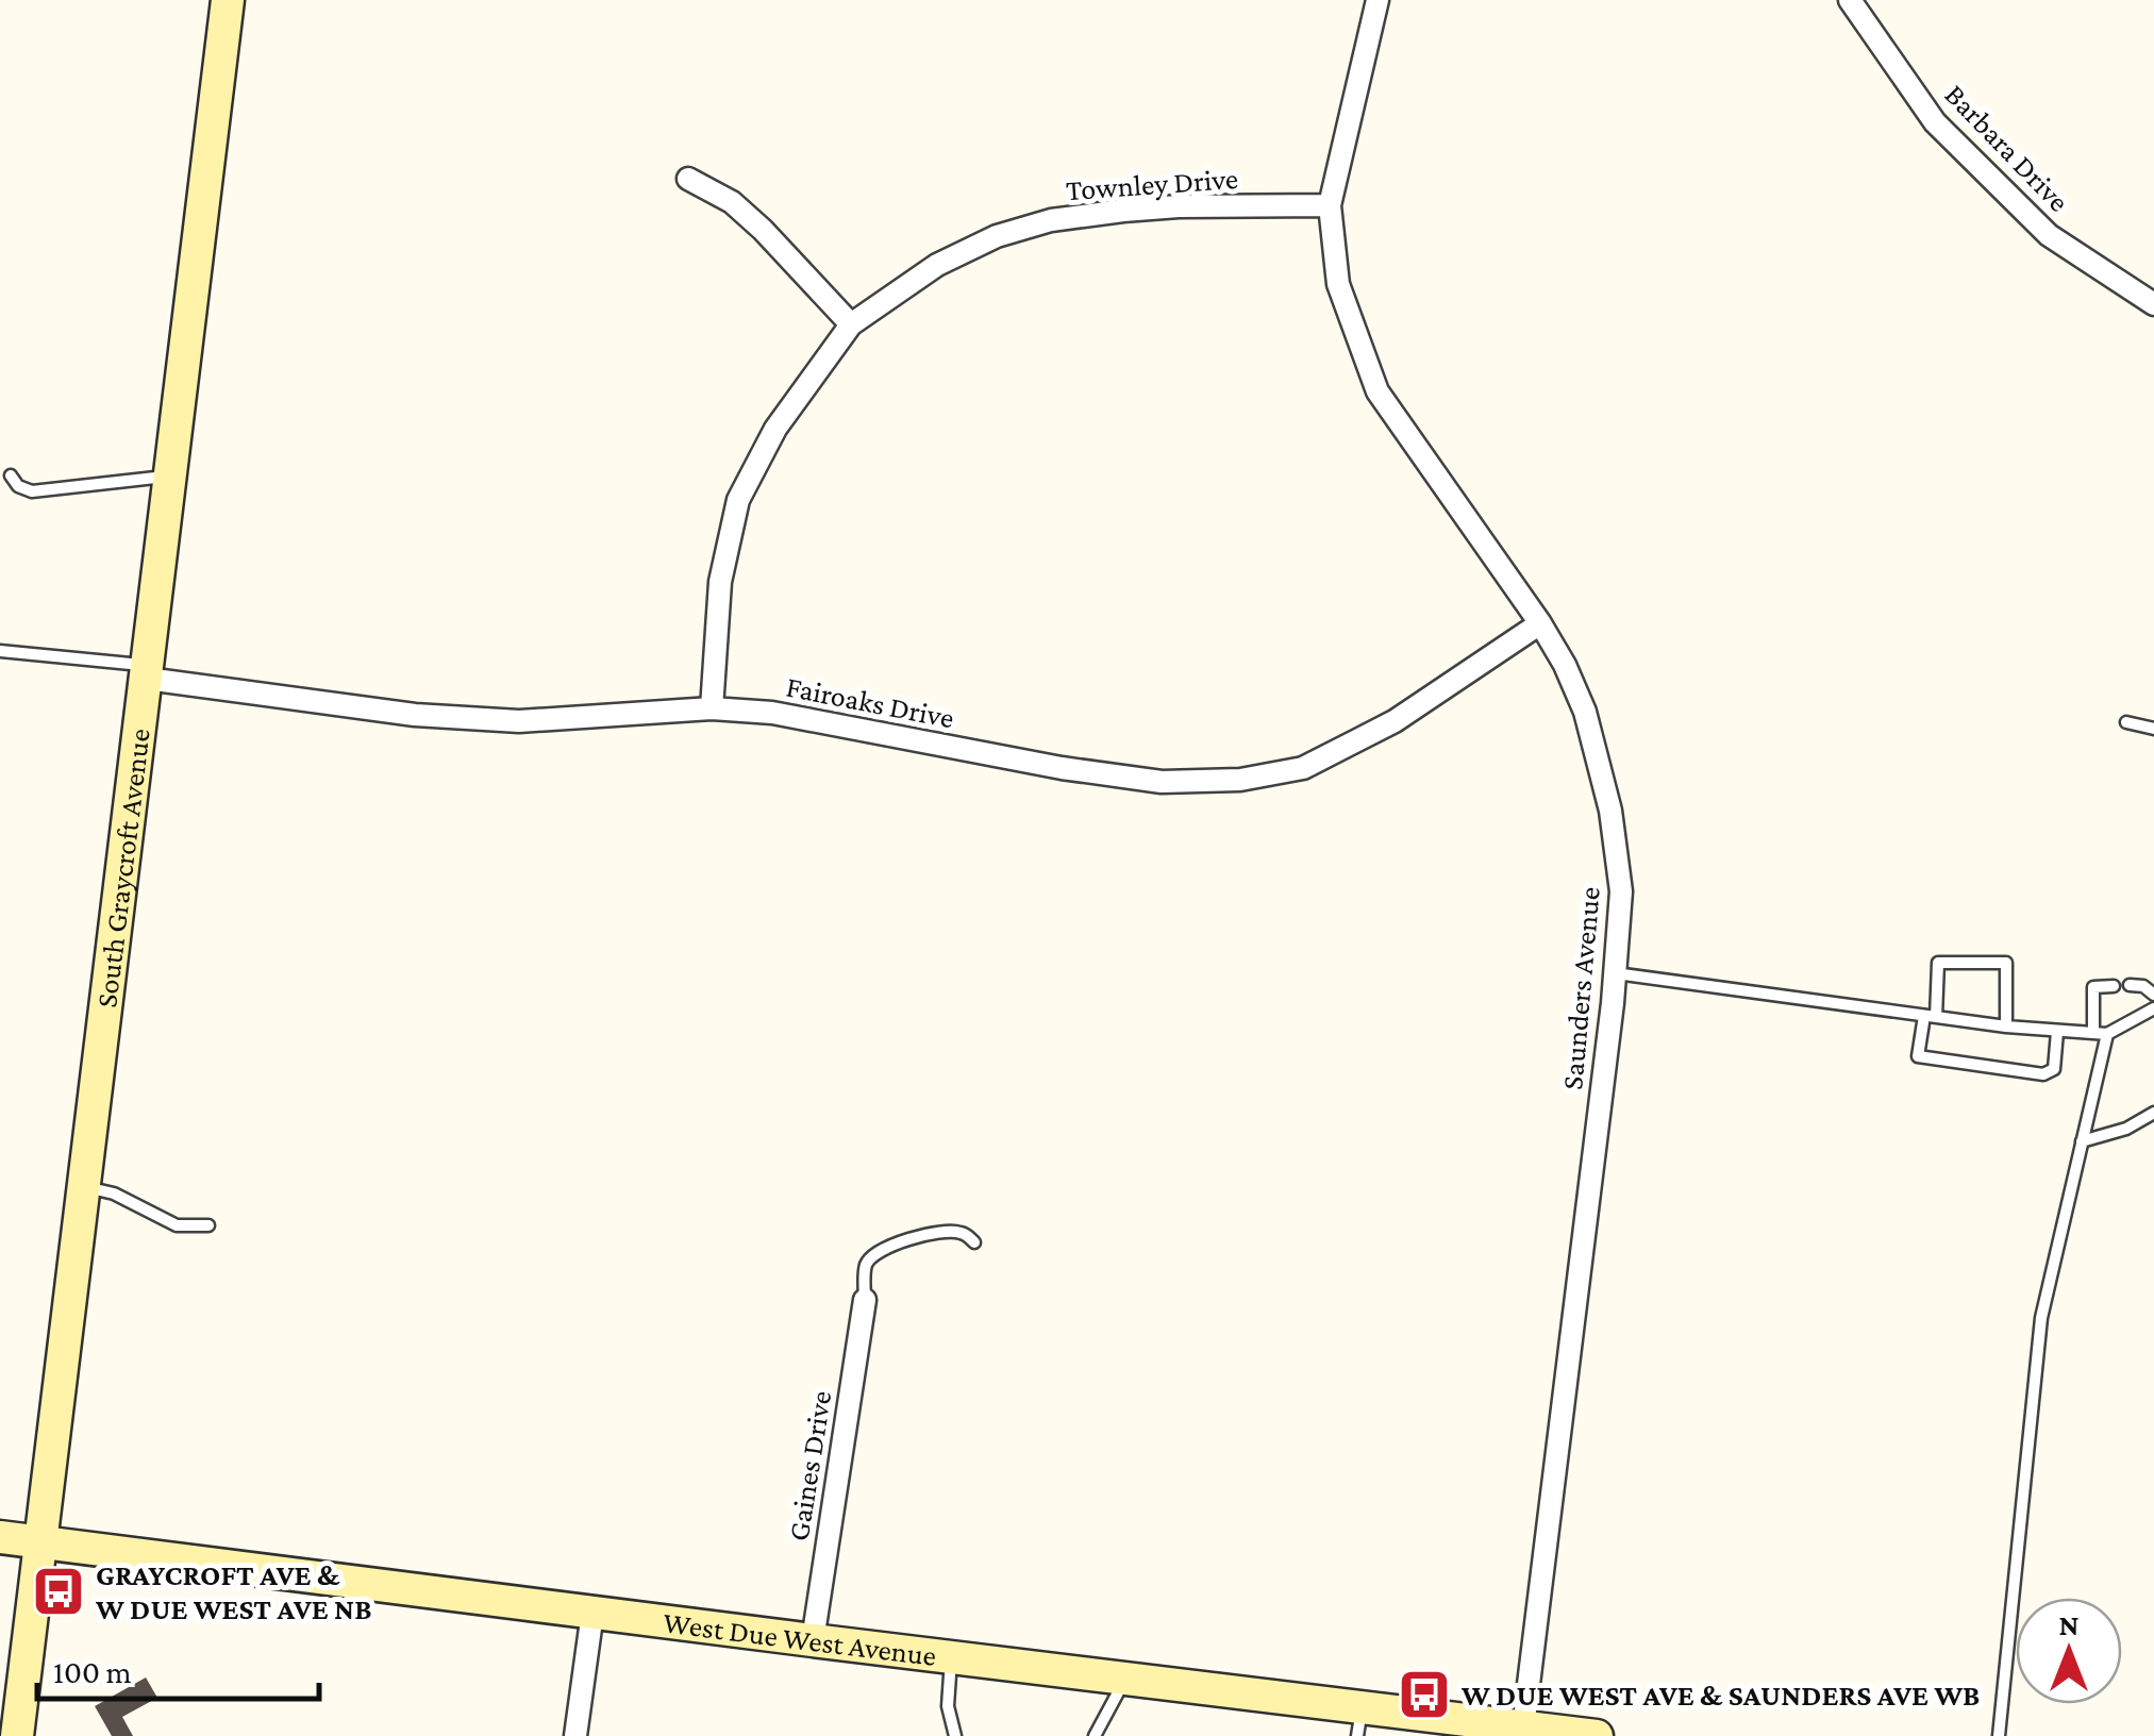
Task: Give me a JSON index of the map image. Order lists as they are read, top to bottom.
{
  "streets": {
    "main road": ["South Graycroft Avenue", "West Due West Avenue"],
    "street": [
      "Barbara Drive",
      "Townley Drive",
      "Fairoaks Drive",
      "Saunders Avenue",
      "Gaines Drive"
    ]
  },
  "crossings": [
    ["Townley Drive", "Fairoaks Drive"],
    ["Townley Drive", "Saunders Avenue"],
    ["Fairoaks Drive", "South Graycroft Avenue"],
    ["Fairoaks Drive", "Saunders Avenue"],
    ["South Graycroft Avenue", "West Due West Avenue"],
    ["Saunders Avenue", "West Due West Avenue"],
    ["Gaines Drive", "West Due West Avenue"]
  ],
  "places": {
    "bus stop": ["GRAYCROFT AVE & W DUE WEST AVE NB", "W DUE WEST AVE & SAUNDERS AVE WB"]
  },
  "scale_bar": "100 m",
  "north": "top"
}
